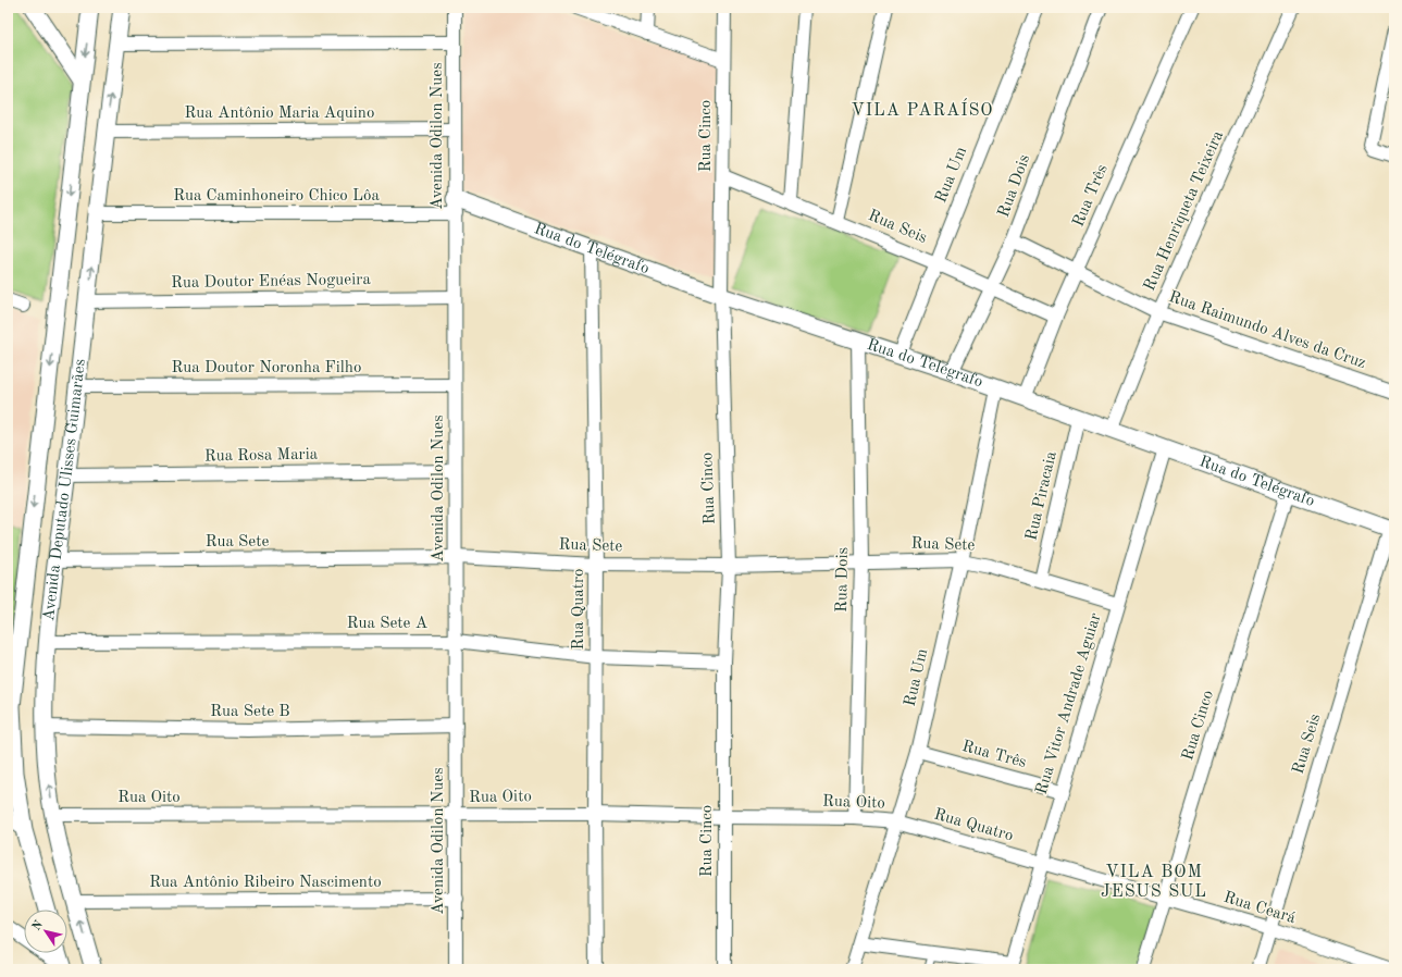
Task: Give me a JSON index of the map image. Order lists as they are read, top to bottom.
{
  "streets": {
    "street": [
      "Rua Antônio Maria Aquino",
      "Avenida Odilon Nues",
      "Rua Cinco",
      "Rua Um",
      "Rua Dois",
      "Rua Caminhoneiro Chico Lôa",
      "Rua Três",
      "Rua Henriqueta Teixeira",
      "Rua Seis",
      "Rua do Telégrafo",
      "Rua Doutor Enéas Nogueira",
      "Rua Raimundo Alves da Cruz",
      "Rua Doutor Noronha Filho",
      "Rua Rosa Maria",
      "Avenida Deputado Ulisses Guimarães",
      "Rua Piracaia",
      "Rua Sete",
      "Rua Quatro",
      "Rua Sete A",
      "Rua Vitor Andrade Aguiar",
      "Rua Sete B",
      "Rua Oito",
      "Rua Antônio Ribeiro Nascimento",
      "Rua Ceará"
    ]
  },
  "crossings": [
    ["Rua Antônio Maria Aquino", "Avenida Odilon Nues"],
    ["Rua Antônio Maria Aquino", "Avenida Deputado Ulisses Guimarães"],
    ["Avenida Odilon Nues", "Rua Caminhoneiro Chico Lôa"],
    ["Avenida Odilon Nues", "Rua do Telégrafo"],
    ["Avenida Odilon Nues", "Rua Doutor Enéas Nogueira"],
    ["Avenida Odilon Nues", "Rua Doutor Noronha Filho"],
    ["Avenida Odilon Nues", "Rua Rosa Maria"],
    ["Avenida Odilon Nues", "Rua Sete"],
    ["Avenida Odilon Nues", "Rua Sete A"],
    ["Avenida Odilon Nues", "Rua Sete B"],
    ["Avenida Odilon Nues", "Rua Oito"],
    ["Avenida Odilon Nues", "Rua Antônio Ribeiro Nascimento"],
    ["Rua Cinco", "Rua Seis"],
    ["Rua Cinco", "Rua do Telégrafo"],
    ["Rua Cinco", "Rua Sete"],
    ["Rua Cinco", "Rua Sete A"],
    ["Rua Cinco", "Rua Oito"],
    ["Rua Cinco", "Rua Ceará"],
    ["Rua Um", "Rua Três"],
    ["Rua Um", "Rua Seis"],
    ["Rua Um", "Rua do Telégrafo"],
    ["Rua Um", "Rua Sete"],
    ["Rua Um", "Rua Quatro"],
    ["Rua Um", "Rua Oito"],
    ["Rua Dois", "Rua Seis"],
    ["Rua Dois", "Rua do Telégrafo"],
    ["Rua Dois", "Rua Raimundo Alves da Cruz"],
    ["Rua Dois", "Rua Sete"],
    ["Rua Dois", "Rua Oito"],
    ["Rua Caminhoneiro Chico Lôa", "Rua do Telégrafo"],
    ["Rua Caminhoneiro Chico Lôa", "Avenida Deputado Ulisses Guimarães"],
    ["Rua Três", "Rua Seis"],
    ["Rua Três", "Rua do Telégrafo"],
    ["Rua Três", "Rua Raimundo Alves da Cruz"],
    ["Rua Três", "Rua Vitor Andrade Aguiar"],
    ["Rua Henriqueta Teixeira", "Rua do Telégrafo"],
    ["Rua Henriqueta Teixeira", "Rua Raimundo Alves da Cruz"],
    ["Rua Seis", "Rua do Telégrafo"],
    ["Rua Seis", "Rua Ceará"],
    ["Rua do Telégrafo", "Rua Piracaia"],
    ["Rua do Telégrafo", "Rua Quatro"],
    ["Rua do Telégrafo", "Rua Vitor Andrade Aguiar"],
    ["Rua Doutor Enéas Nogueira", "Avenida Deputado Ulisses Guimarães"],
    ["Rua Doutor Noronha Filho", "Avenida Deputado Ulisses Guimarães"],
    ["Rua Rosa Maria", "Avenida Deputado Ulisses Guimarães"],
    ["Avenida Deputado Ulisses Guimarães", "Rua Sete"],
    ["Avenida Deputado Ulisses Guimarães", "Rua Sete A"],
    ["Avenida Deputado Ulisses Guimarães", "Rua Sete B"],
    ["Avenida Deputado Ulisses Guimarães", "Rua Oito"],
    ["Avenida Deputado Ulisses Guimarães", "Rua Antônio Ribeiro Nascimento"],
    ["Rua Piracaia", "Rua Sete"],
    ["Rua Sete", "Rua Quatro"],
    ["Rua Sete", "Rua Vitor Andrade Aguiar"],
    ["Rua Quatro", "Rua Sete A"],
    ["Rua Quatro", "Rua Vitor Andrade Aguiar"],
    ["Rua Quatro", "Rua Oito"],
    ["Rua Quatro", "Rua Ceará"],
    ["Rua Vitor Andrade Aguiar", "Rua Ceará"]
  ],
  "districts": ["VILA PARAÍSO", "VILA BOM JESUS SUL"],
  "north": "top left"
}
